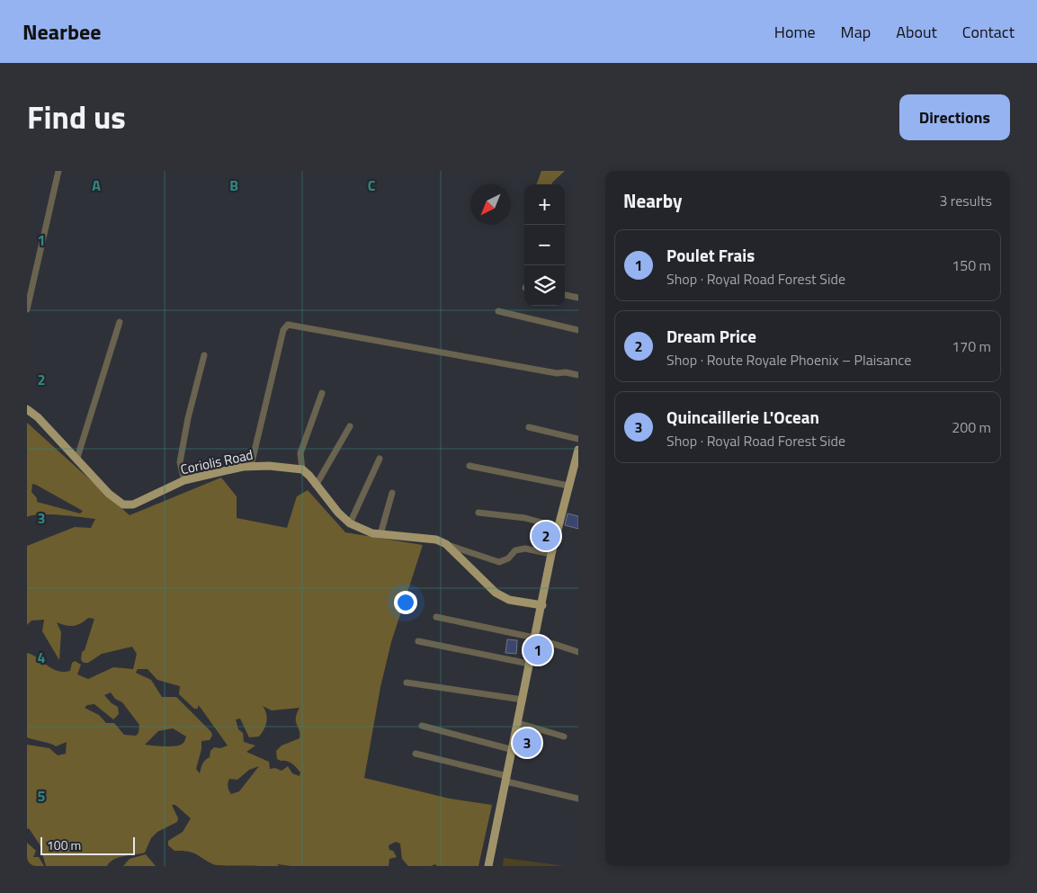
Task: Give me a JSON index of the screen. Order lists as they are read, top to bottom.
{
  "streets": {
    "main road": ["Coriolis Road"]
  },
  "scale_bar": "100 m",
  "north": "bottom left",
  "page": {
    "header": "Nearbee",
    "nav": [
      "Home",
      "Map",
      "About",
      "Contact"
    ],
    "title": "Find us",
    "buttons": "Directions",
    "heading": ["Nearby", "3 results"],
    "map_buttons": ["+", "−"],
    "list": [
      {
        "mark": "1",
        "name": "Poulet Frais",
        "note": "Shop · Royal Road Forest Side",
        "value": "150 m"
      },
      {
        "mark": "2",
        "name": "Dream Price",
        "note": "Shop · Route Royale Phoenix – Plaisance",
        "value": "170 m"
      },
      {
        "mark": "3",
        "name": "Quincaillerie L'Ocean",
        "note": "Shop · Royal Road Forest Side",
        "value": "200 m"
      }
    ],
    "pins": ["2", "1", "3"],
    "scale": "100 m"
  },
  "grid": {
    "columns": ["A", "B", "C"],
    "rows": [
      "1",
      "2",
      "3",
      "4",
      "5"
    ]
  }
}
